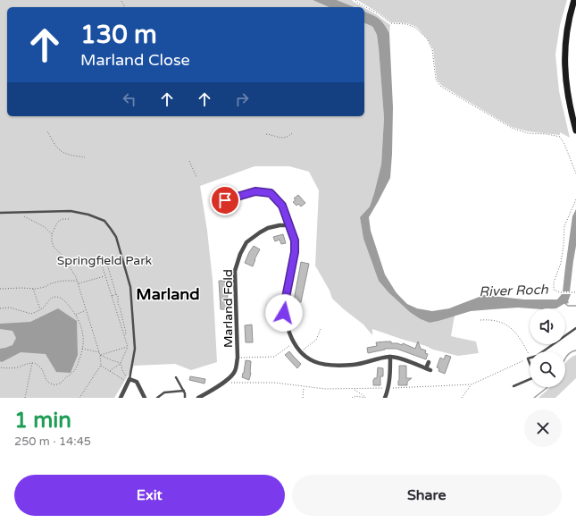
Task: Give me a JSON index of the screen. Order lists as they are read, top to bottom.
{
  "streets": {
    "street": ["Marland Fold"]
  },
  "districts": ["Marland"],
  "water": ["River Roch"],
  "parks": ["Springfield Park"],
  "page": {
    "turn": ["130 m", "Marland Close"],
    "heading": ["1 min", "250 m · 14:45"],
    "buttons": ["Exit", "Share"]
  }
}
